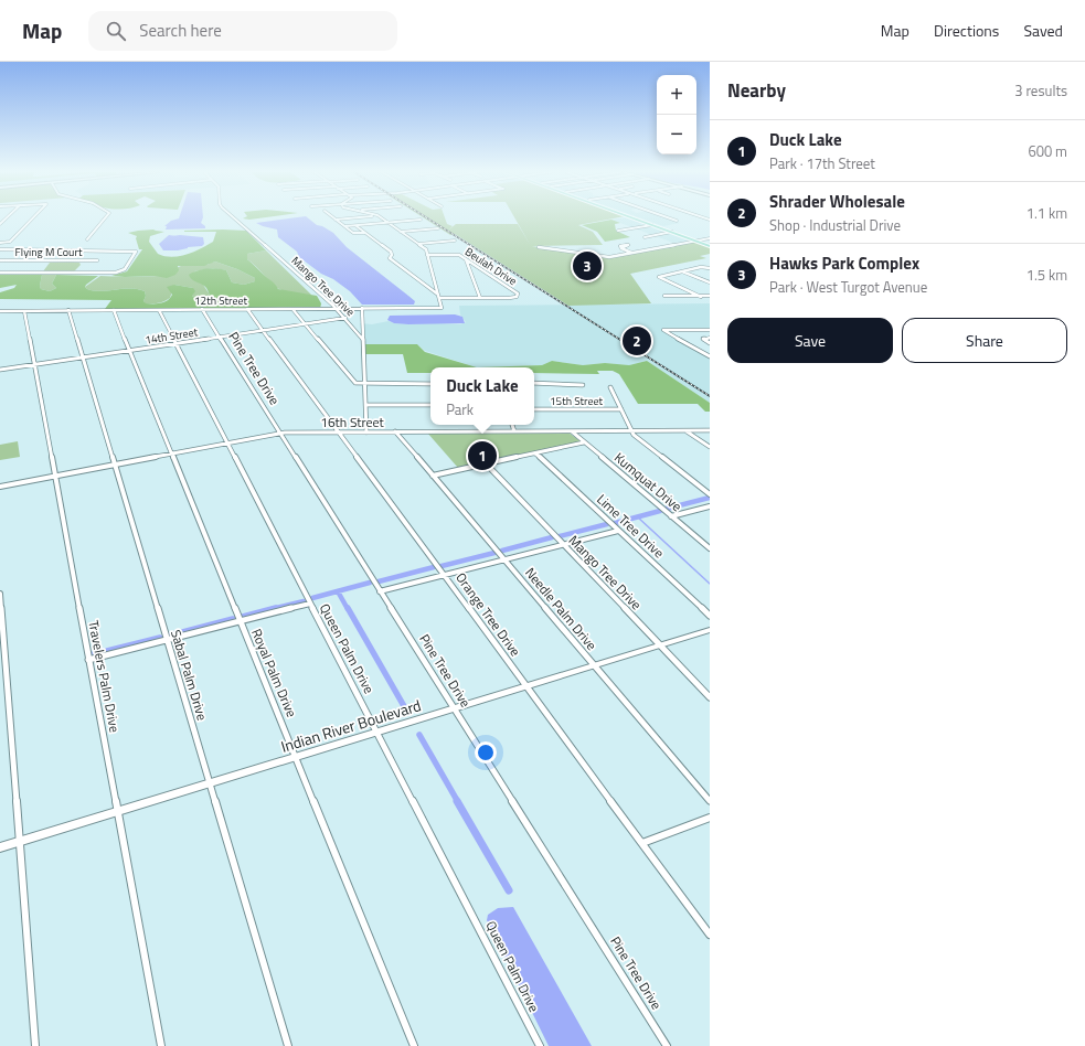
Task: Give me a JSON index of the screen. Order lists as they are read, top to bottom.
{
  "streets": {
    "street": [
      "Flying M Court",
      "Beulah Drive",
      "Mango Tree Drive",
      "12th Street",
      "14th Street",
      "Pine Tree Drive",
      "15th Street",
      "16th Street",
      "Kumquat Drive",
      "Lime Tree Drive",
      "Needle Palm Drive",
      "Orange Tree Drive",
      "Queen Palm Drive",
      "Royal Palm Drive",
      "Sabal Palm Drive",
      "Travelers Palm Drive",
      "Indian River Boulevard"
    ]
  },
  "crossings": [
    ["Beulah Drive", "12th Street"],
    ["Mango Tree Drive", "12th Street"],
    ["Mango Tree Drive", "14th Street"],
    ["Mango Tree Drive", "Indian River Boulevard"],
    ["12th Street", "Pine Tree Drive"],
    ["12th Street", "Orange Tree Drive"],
    ["12th Street", "Queen Palm Drive"],
    ["12th Street", "Royal Palm Drive"],
    ["12th Street", "Sabal Palm Drive"],
    ["12th Street", "Travelers Palm Drive"],
    ["14th Street", "Pine Tree Drive"],
    ["14th Street", "Orange Tree Drive"],
    ["14th Street", "Queen Palm Drive"],
    ["14th Street", "Royal Palm Drive"],
    ["14th Street", "Sabal Palm Drive"],
    ["14th Street", "Travelers Palm Drive"],
    ["Pine Tree Drive", "16th Street"],
    ["Pine Tree Drive", "Indian River Boulevard"],
    ["16th Street", "Kumquat Drive"],
    ["16th Street", "Needle Palm Drive"],
    ["16th Street", "Orange Tree Drive"],
    ["16th Street", "Queen Palm Drive"],
    ["16th Street", "Royal Palm Drive"],
    ["16th Street", "Sabal Palm Drive"],
    ["16th Street", "Travelers Palm Drive"],
    ["Needle Palm Drive", "Indian River Boulevard"],
    ["Orange Tree Drive", "Indian River Boulevard"],
    ["Queen Palm Drive", "Indian River Boulevard"],
    ["Royal Palm Drive", "Indian River Boulevard"],
    ["Sabal Palm Drive", "Indian River Boulevard"],
    ["Travelers Palm Drive", "Indian River Boulevard"]
  ],
  "page": {
    "header": "Map",
    "search": "Search here",
    "nav": ["Map", "Directions", "Saved"],
    "heading": ["Nearby", "3 results"],
    "map_buttons": ["+", "−"],
    "list": [
      {
        "mark": "1",
        "name": "Duck Lake",
        "note": "Park · 17th Street",
        "value": "600 m"
      },
      {
        "mark": "2",
        "name": "Shrader Wholesale",
        "note": "Shop · Industrial Drive",
        "value": "1.1 km"
      },
      {
        "mark": "3",
        "name": "Hawks Park Complex",
        "note": "Park · West Turgot Avenue",
        "value": "1.5 km"
      }
    ],
    "pins": ["3", "2", "1"],
    "buttons": ["Save", "Share"],
    "popup": ["Duck Lake", "Park"]
  }
}
